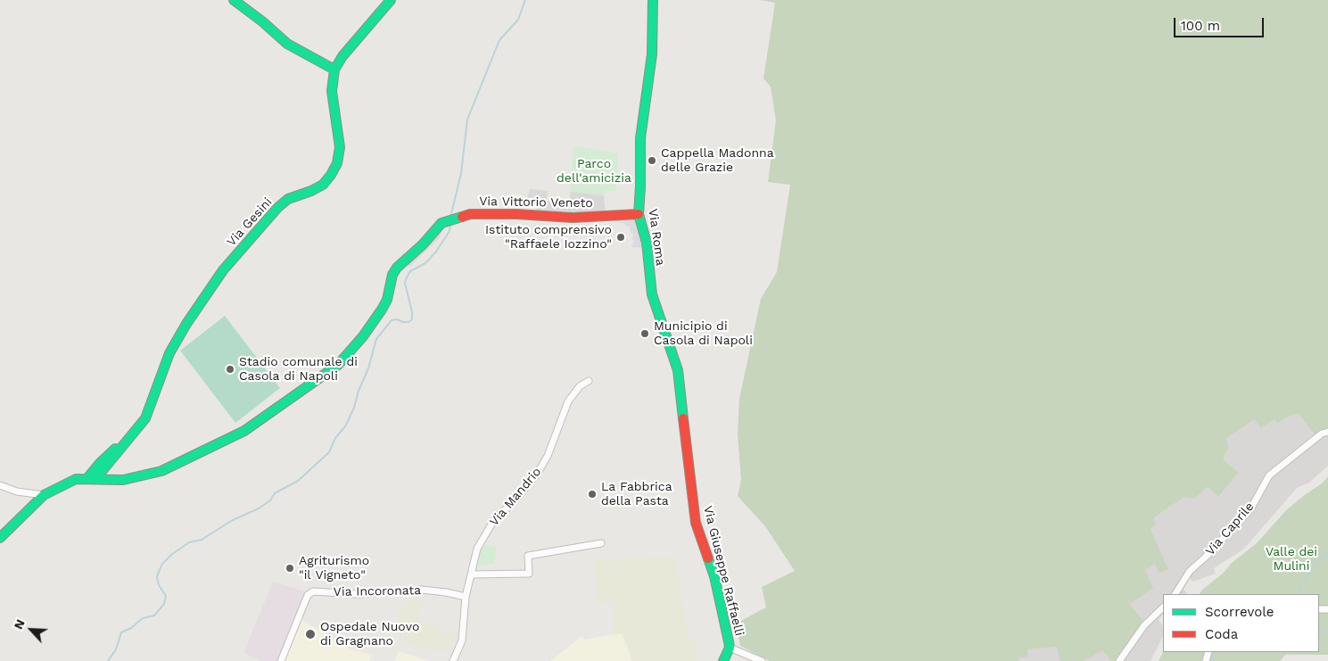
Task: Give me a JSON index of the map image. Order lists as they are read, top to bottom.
{
  "streets": {
    "street": [
      "Via Vittorio Veneto",
      "Via Gesini",
      "Via Roma",
      "Via Mandrio",
      "Via Caprile",
      "Via Giuseppe Raffaelli",
      "Via Incoronata"
    ]
  },
  "crossings": [
    ["Via Vittorio Veneto", "Via Roma"],
    ["Via Roma", "Via Giuseppe Raffaelli"],
    ["Via Mandrio", "Via Incoronata"]
  ],
  "parks": ["Parco dell'amicizia", "Valle dei Mulini"],
  "places": [
    "Cappella Madonna delle Grazie",
    "Istituto comprensivo \"Raffaele Iozzino\"",
    "Municipio di Casola di Napoli",
    "Stadio comunale di Casola di Napoli",
    "La Fabbrica della Pasta",
    "Agriturismo \"il Vigneto\"",
    "Ospedale Nuovo di Gragnano"
  ],
  "legend": ["Scorrevole", "Coda"],
  "scale_bar": "100 m",
  "north": "top left"
}
